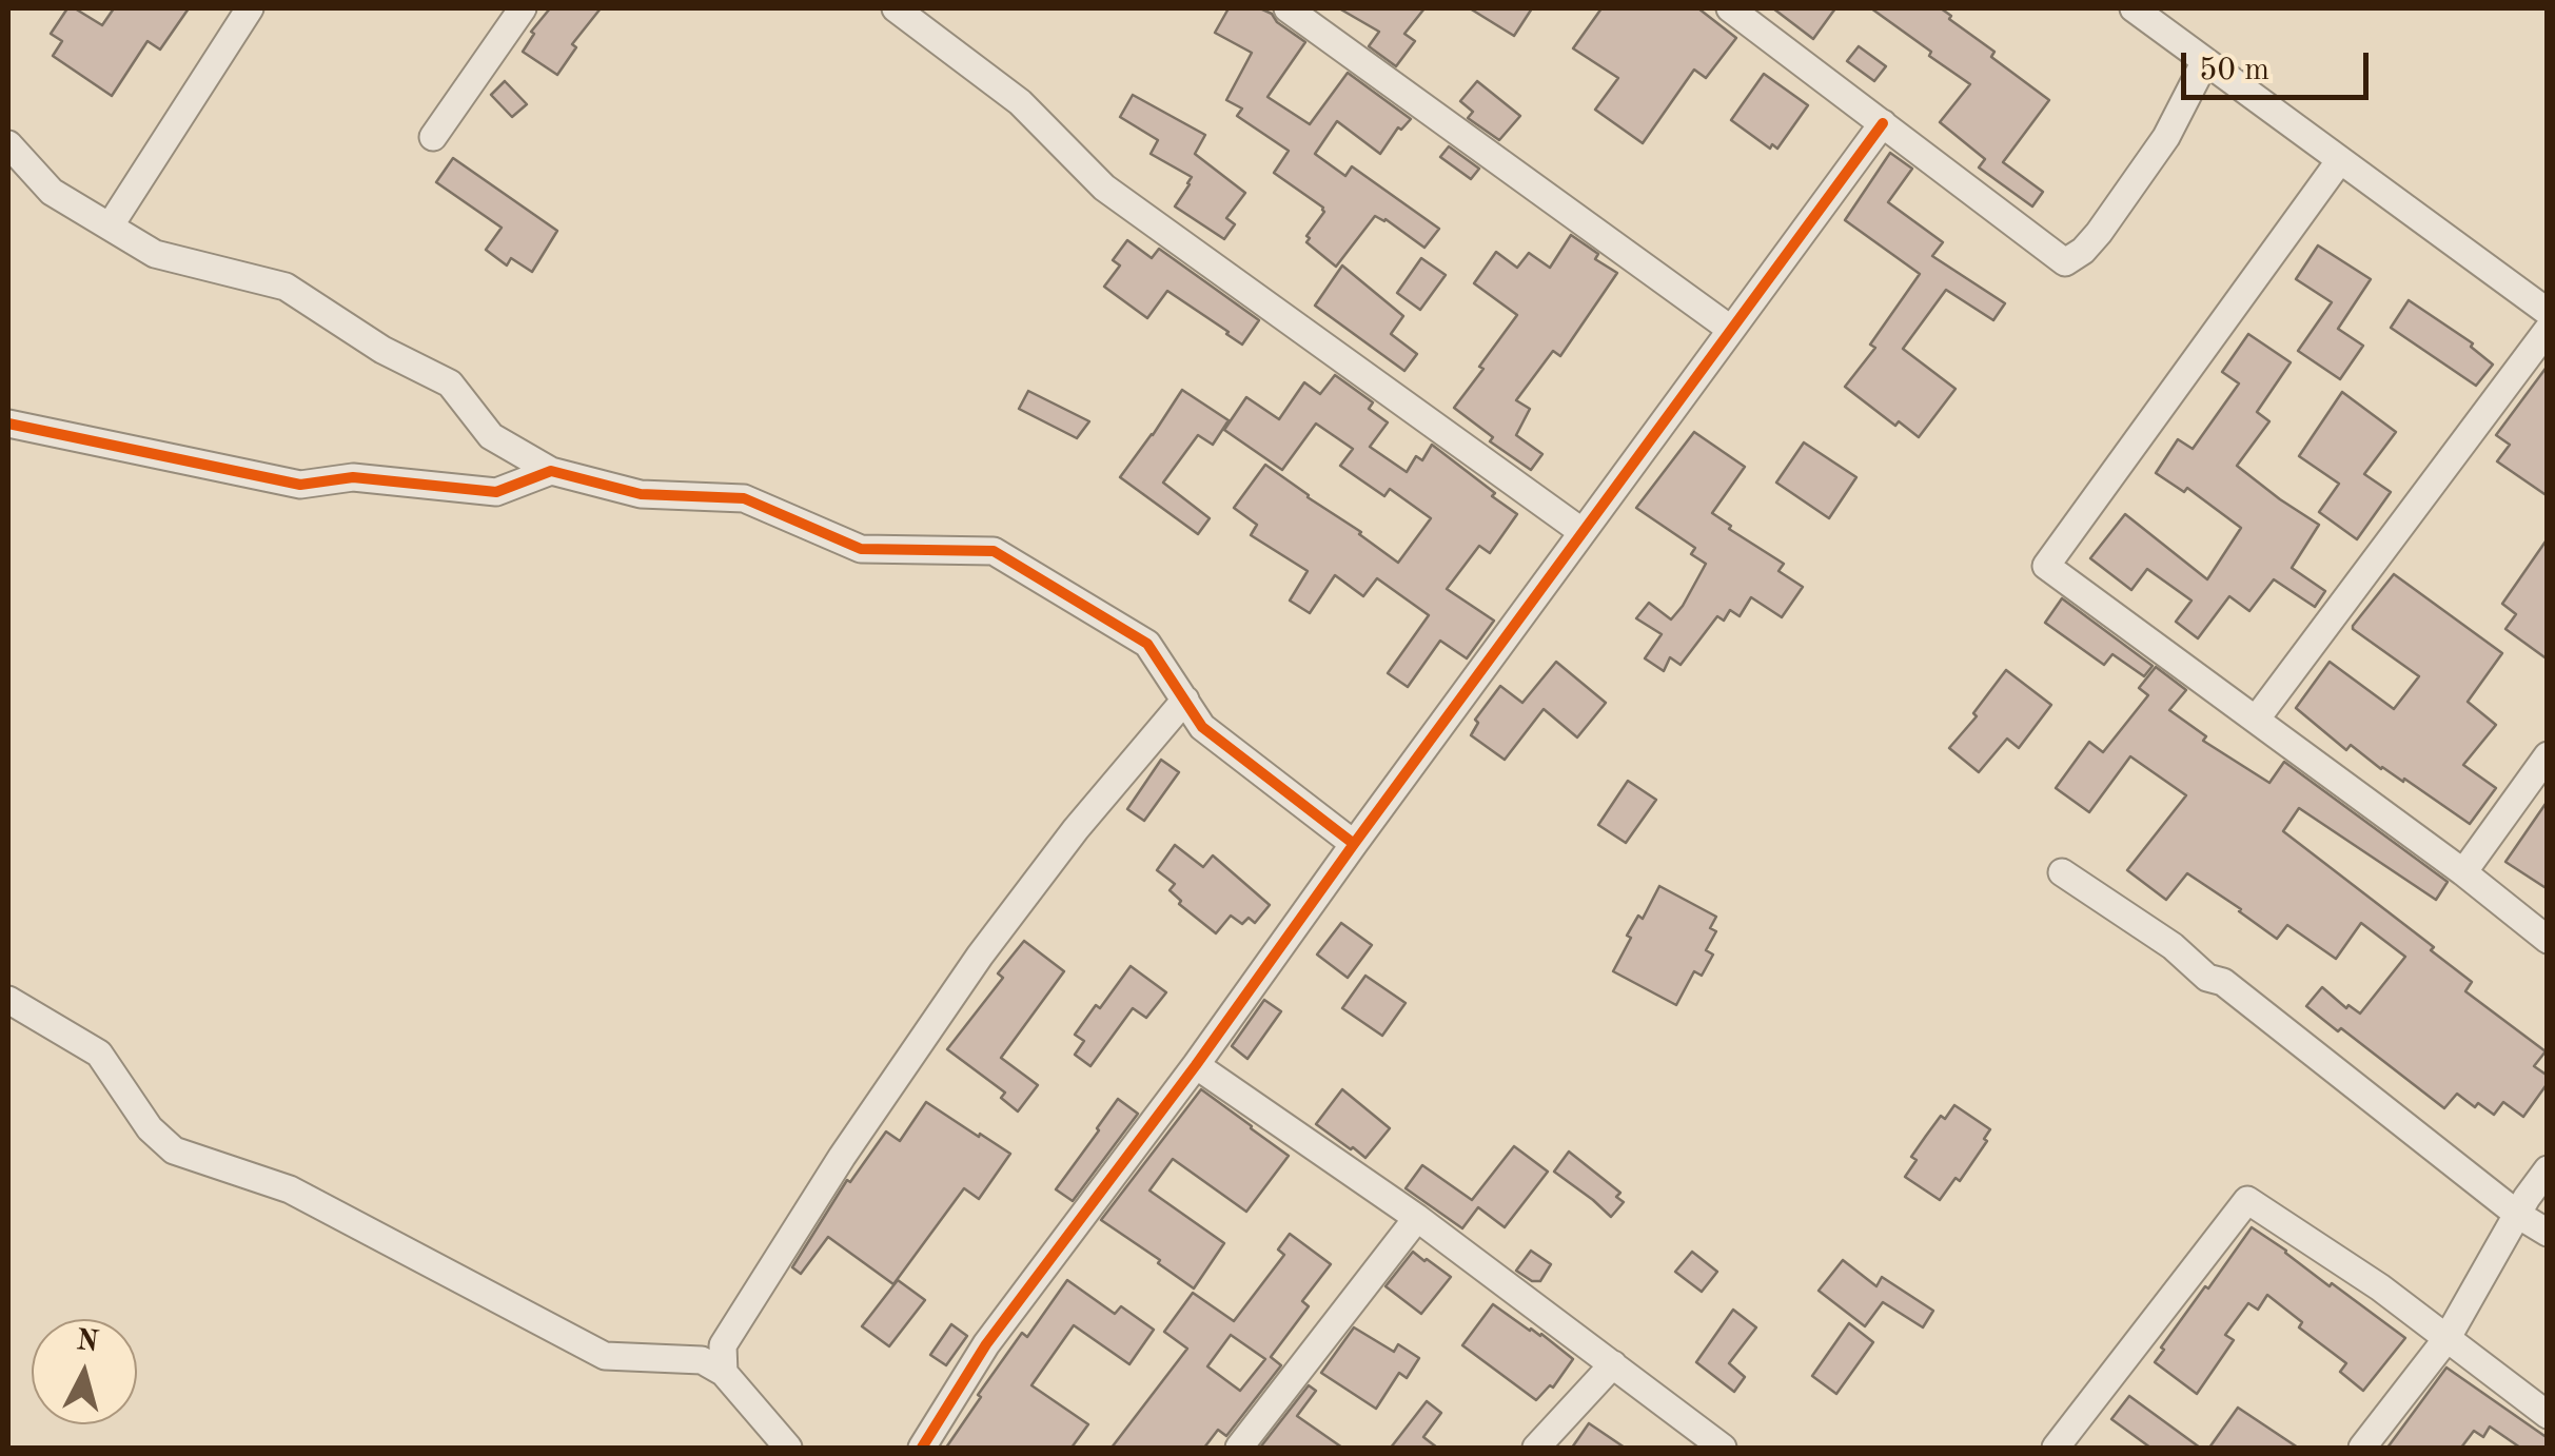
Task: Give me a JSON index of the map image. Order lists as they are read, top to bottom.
{
  "scale_bar": "50 m",
  "north": "top"
}
